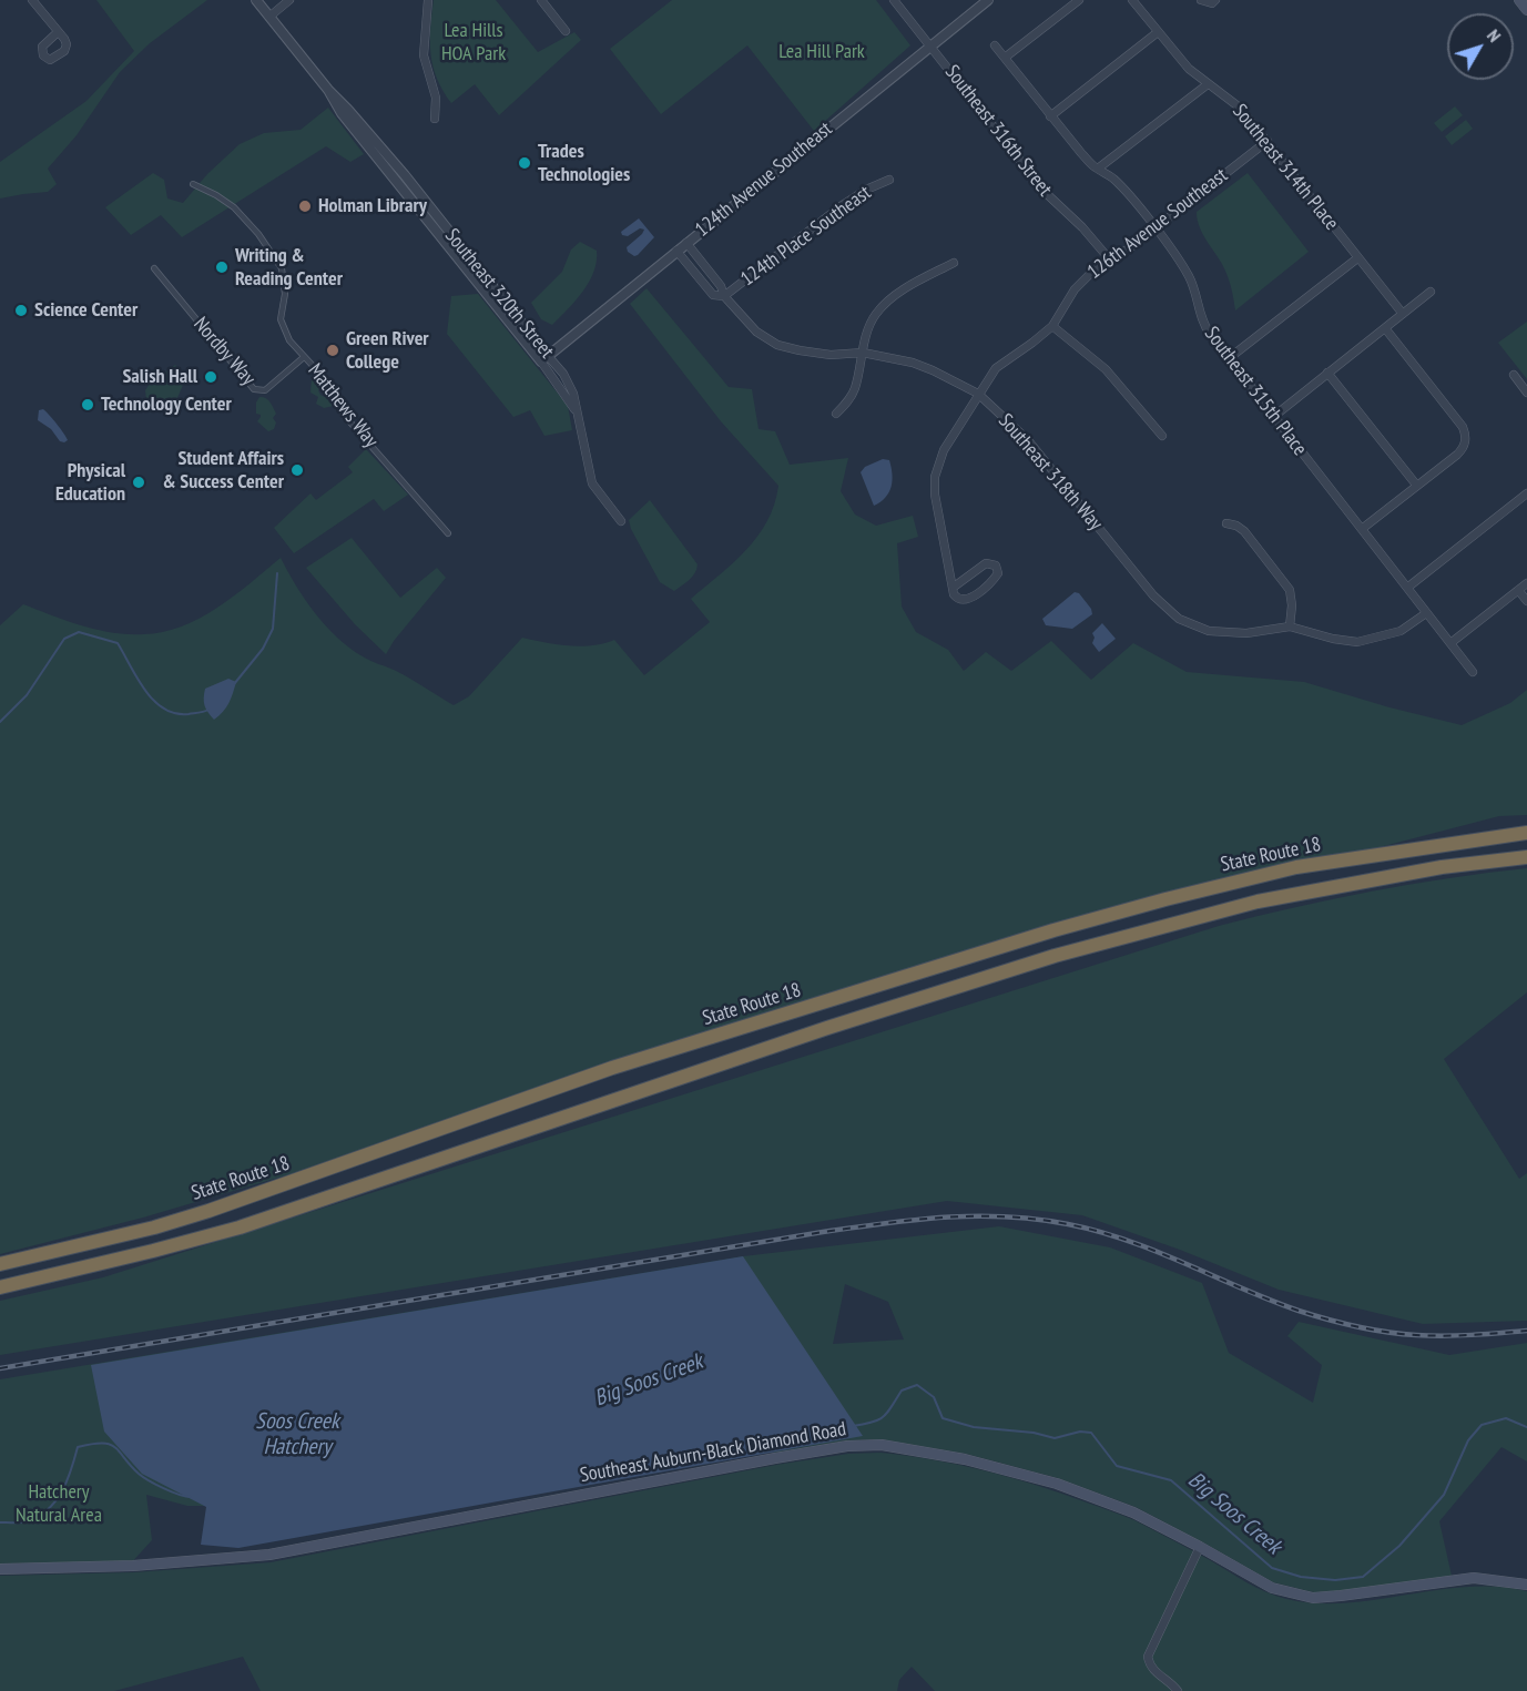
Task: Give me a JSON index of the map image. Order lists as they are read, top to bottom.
{
  "streets": {
    "highway": ["State Route 18"],
    "main road": ["Southeast Auburn-Black Diamond Road"],
    "street": [
      "Southeast 316th Street",
      "Southeast 314th Place",
      "124th Avenue Southeast",
      "126th Avenue Southeast",
      "124th Place Southeast",
      "Southeast 320th Street",
      "Nordby Way",
      "Southeast 315th Place",
      "Matthews Way",
      "Southeast 318th Way"
    ]
  },
  "crossings": [
    ["Southeast 316th Street", "124th Avenue Southeast"],
    ["Southeast 316th Street", "126th Avenue Southeast"],
    ["Southeast 314th Place", "126th Avenue Southeast"],
    ["124th Avenue Southeast", "Southeast 320th Street"],
    ["124th Avenue Southeast", "Southeast 318th Way"],
    ["126th Avenue Southeast", "Southeast 315th Place"],
    ["126th Avenue Southeast", "Southeast 318th Way"],
    ["124th Place Southeast", "Southeast 318th Way"],
    ["Nordby Way", "Matthews Way"]
  ],
  "water": ["Big Soos Creek", "Soos Creek Hatchery"],
  "parks": ["Lea Hills HOA Park", "Lea Hill Park", "Hatchery Natural Area"],
  "places": [
    "Trades Technologies",
    "Holman Library",
    "Writing & Reading Center",
    "Science Center",
    "Green River College",
    "Salish Hall",
    "Technology Center",
    "Student Affairs & Success Center",
    "Physical Education"
  ],
  "north": "top right"
}
